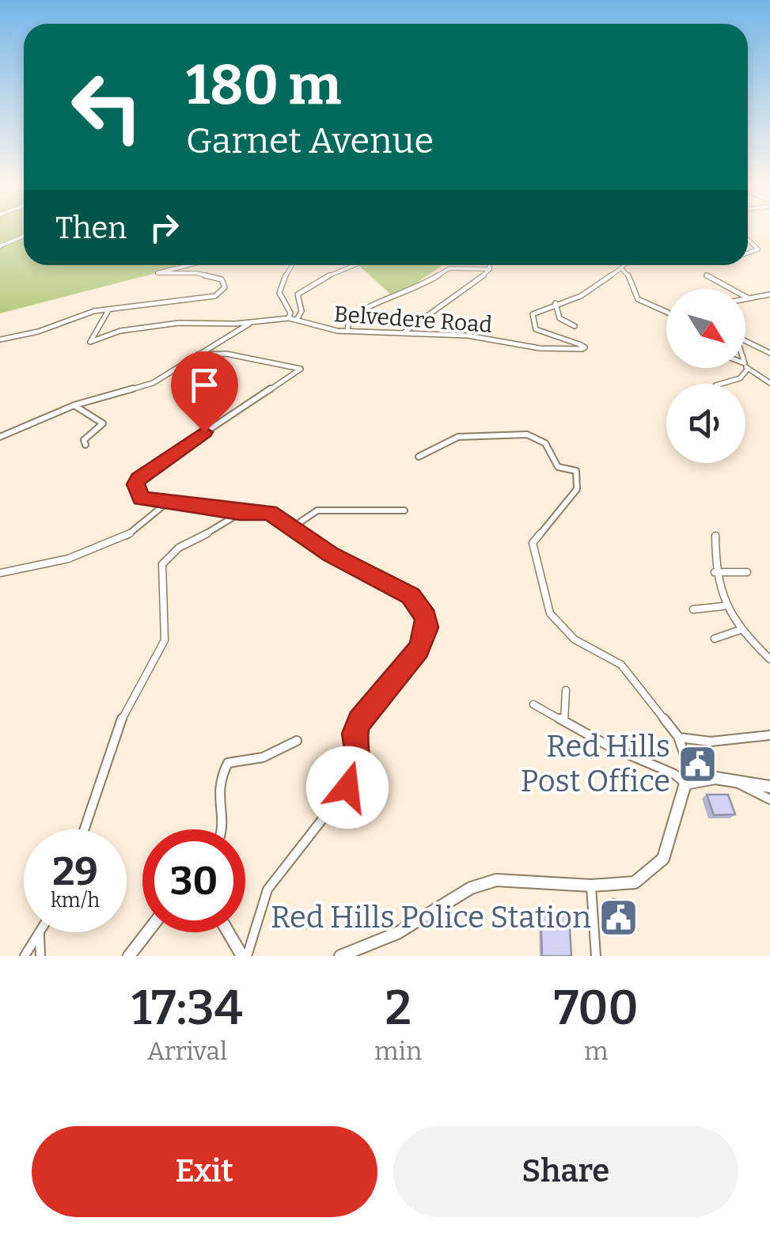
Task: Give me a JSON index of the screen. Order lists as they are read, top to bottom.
{
  "streets": {
    "street": ["Belvedere Road"]
  },
  "places": {
    "public building": ["Red Hills Post Office", "Red Hills Police Station"]
  },
  "north": "bottom right",
  "page": {
    "turn": ["180 m", "Garnet Avenue"],
    "then": "Then",
    "speed": "29 km/h",
    "limit": "30",
    "eta": [
      "17:34",
      "Arrival",
      "2",
      "min",
      "700",
      "m"
    ],
    "buttons": ["Exit", "Share"]
  }
}
